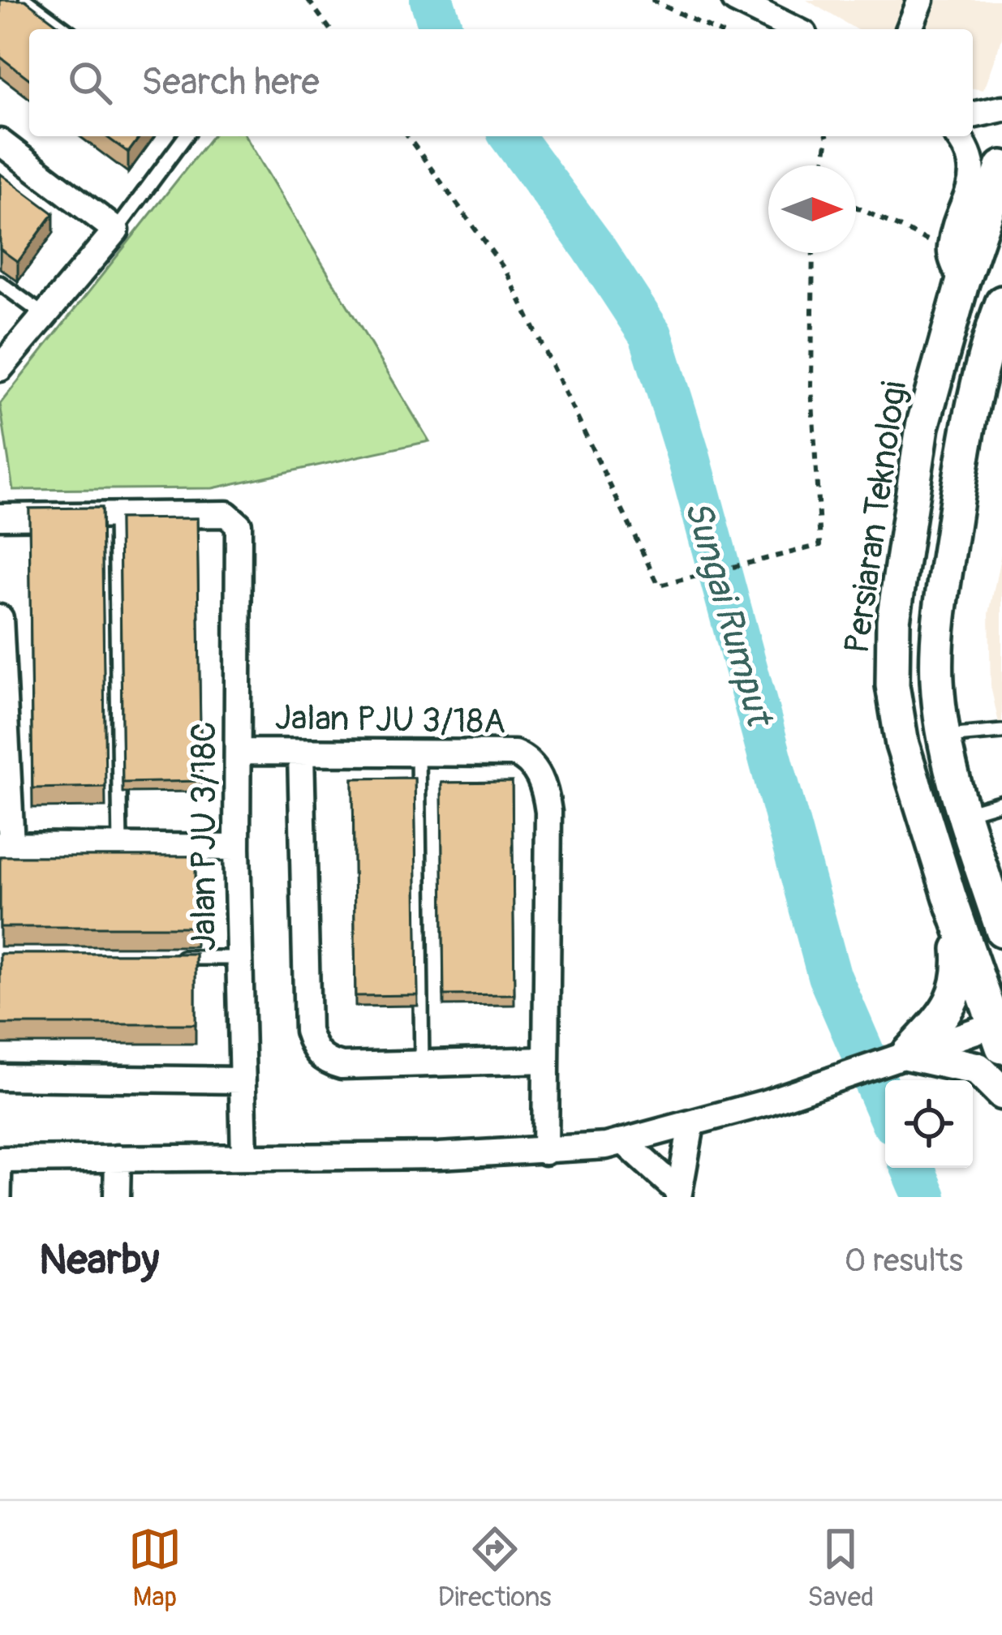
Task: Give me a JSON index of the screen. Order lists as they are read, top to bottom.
{
  "streets": {
    "street": ["Persiaran Teknologi", "Jalan PJU 3/18A", "Jalan PJU 3/18C"]
  },
  "crossings": [
    ["Jalan PJU 3/18A", "Jalan PJU 3/18C"]
  ],
  "water": ["Sungai Rumput"],
  "north": "right",
  "page": {
    "search": "Search here",
    "heading": ["Nearby", "0 results"],
    "nav": ["Map", "Directions", "Saved"]
  }
}
